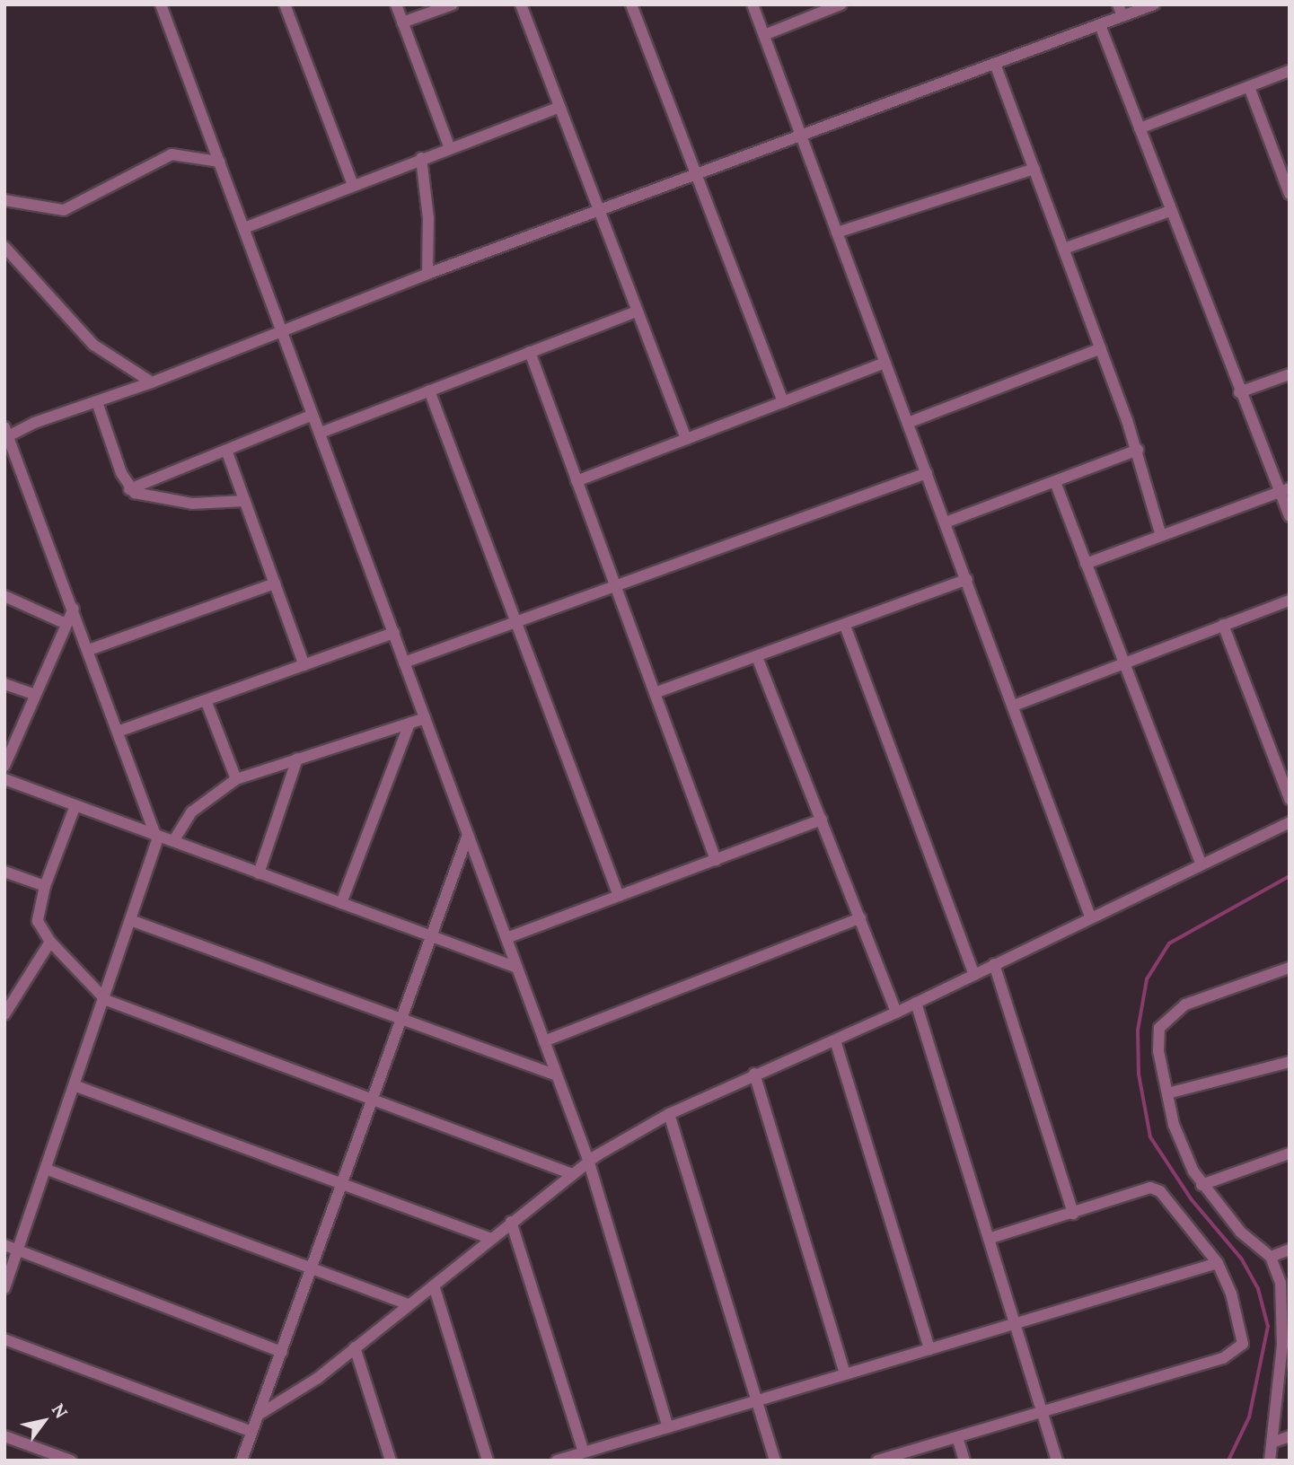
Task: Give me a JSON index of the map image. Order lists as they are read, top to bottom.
{
  "north": "top right"
}
